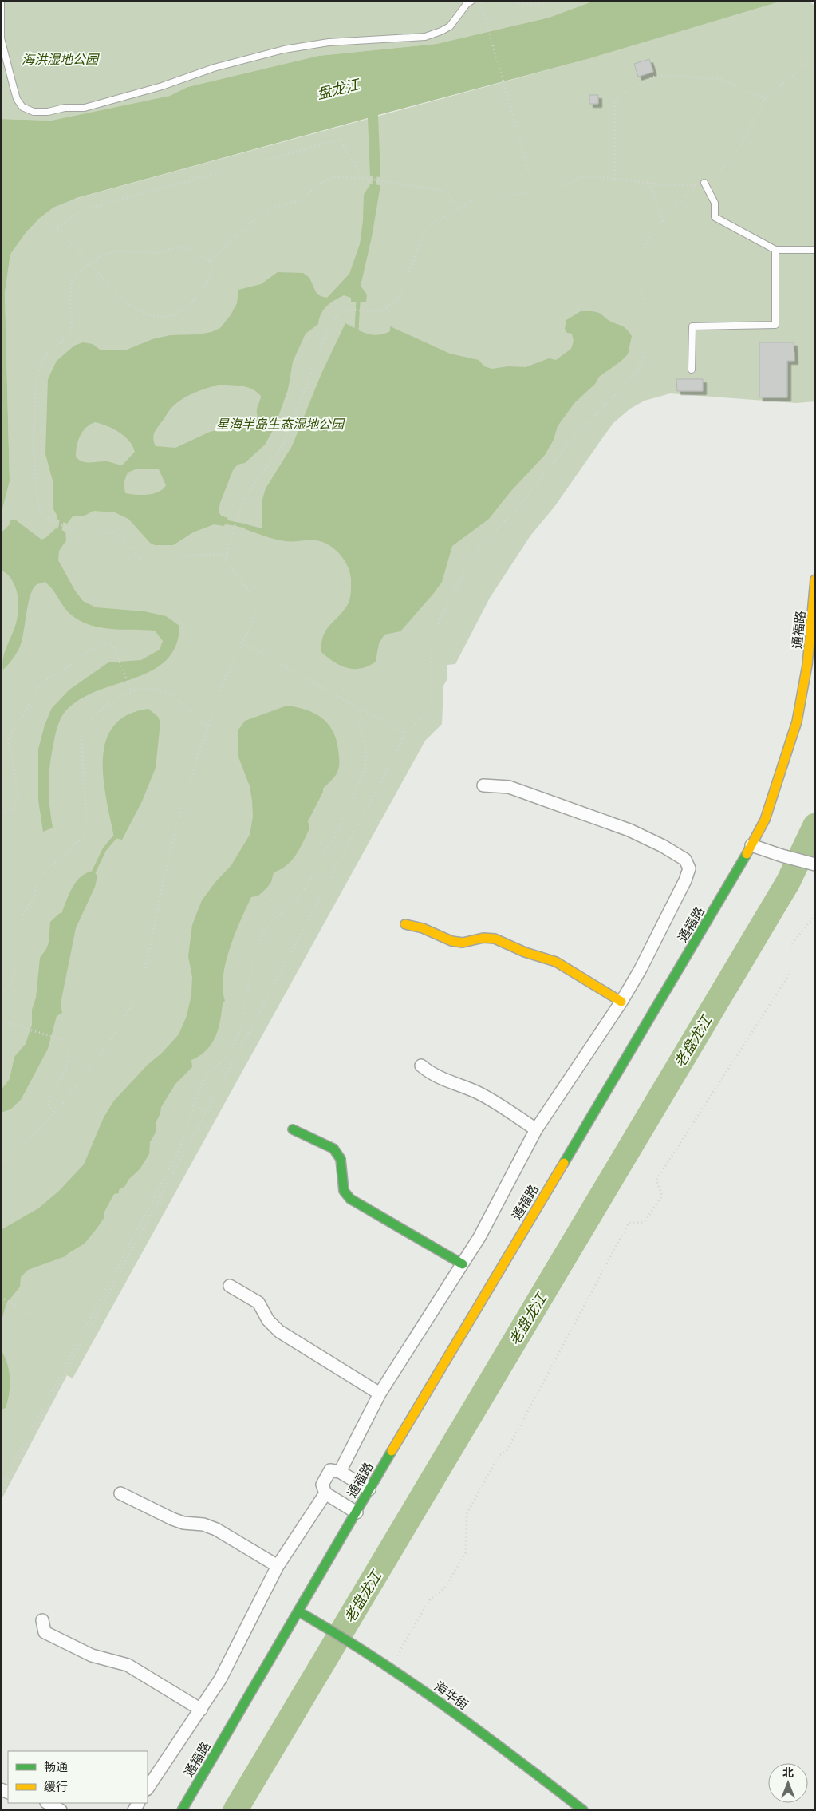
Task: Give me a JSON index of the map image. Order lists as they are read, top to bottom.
{
  "streets": {
    "street": ["通福路", "海华街"]
  },
  "crossings": [
    ["通福路", "海华街"]
  ],
  "water": ["盘龙江", "老盘龙江"],
  "parks": ["海洪湿地公园", "星海半岛生态湿地公园"],
  "legend": ["畅通", "缓行"],
  "north": "top"
}
